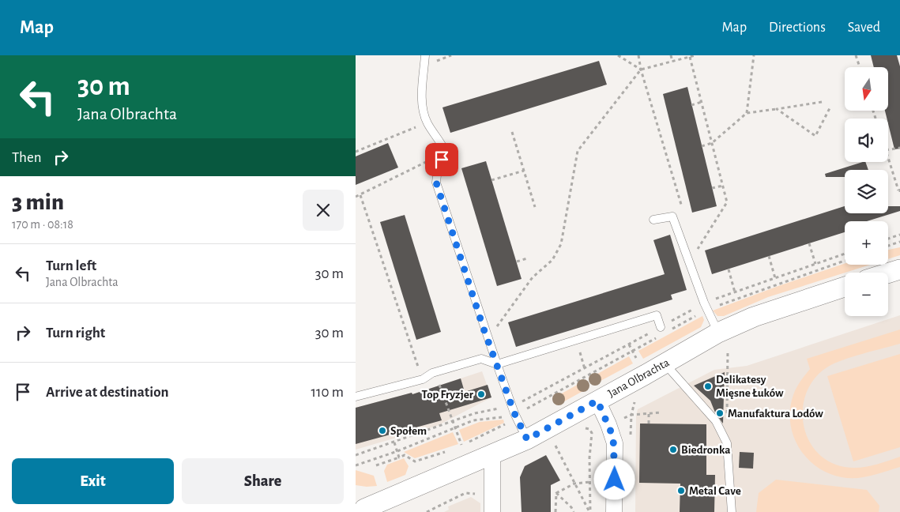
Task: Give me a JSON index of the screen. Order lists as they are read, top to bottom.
{
  "streets": {
    "street": ["Jana Olbrachta"]
  },
  "places": [
    "Delikatesy Mięsne Łuków",
    "Top Fryzjer",
    "Manufaktura Lodów",
    "Społem",
    "Biedronka",
    "Metal Cave"
  ],
  "north": "bottom",
  "page": {
    "header": "Map",
    "nav": ["Map", "Directions", "Saved"],
    "turn": ["30 m", "Jana Olbrachta"],
    "map_buttons": ["+", "−"],
    "then": "Then",
    "heading": ["3 min", "170 m · 08:18"],
    "list": [
      {
        "name": "Turn left",
        "note": "Jana Olbrachta",
        "value": "30 m"
      },
      {
        "name": "Turn right",
        "value": "30 m"
      },
      {
        "name": "Arrive at destination",
        "value": "110 m"
      }
    ],
    "buttons": ["Exit", "Share"]
  }
}
